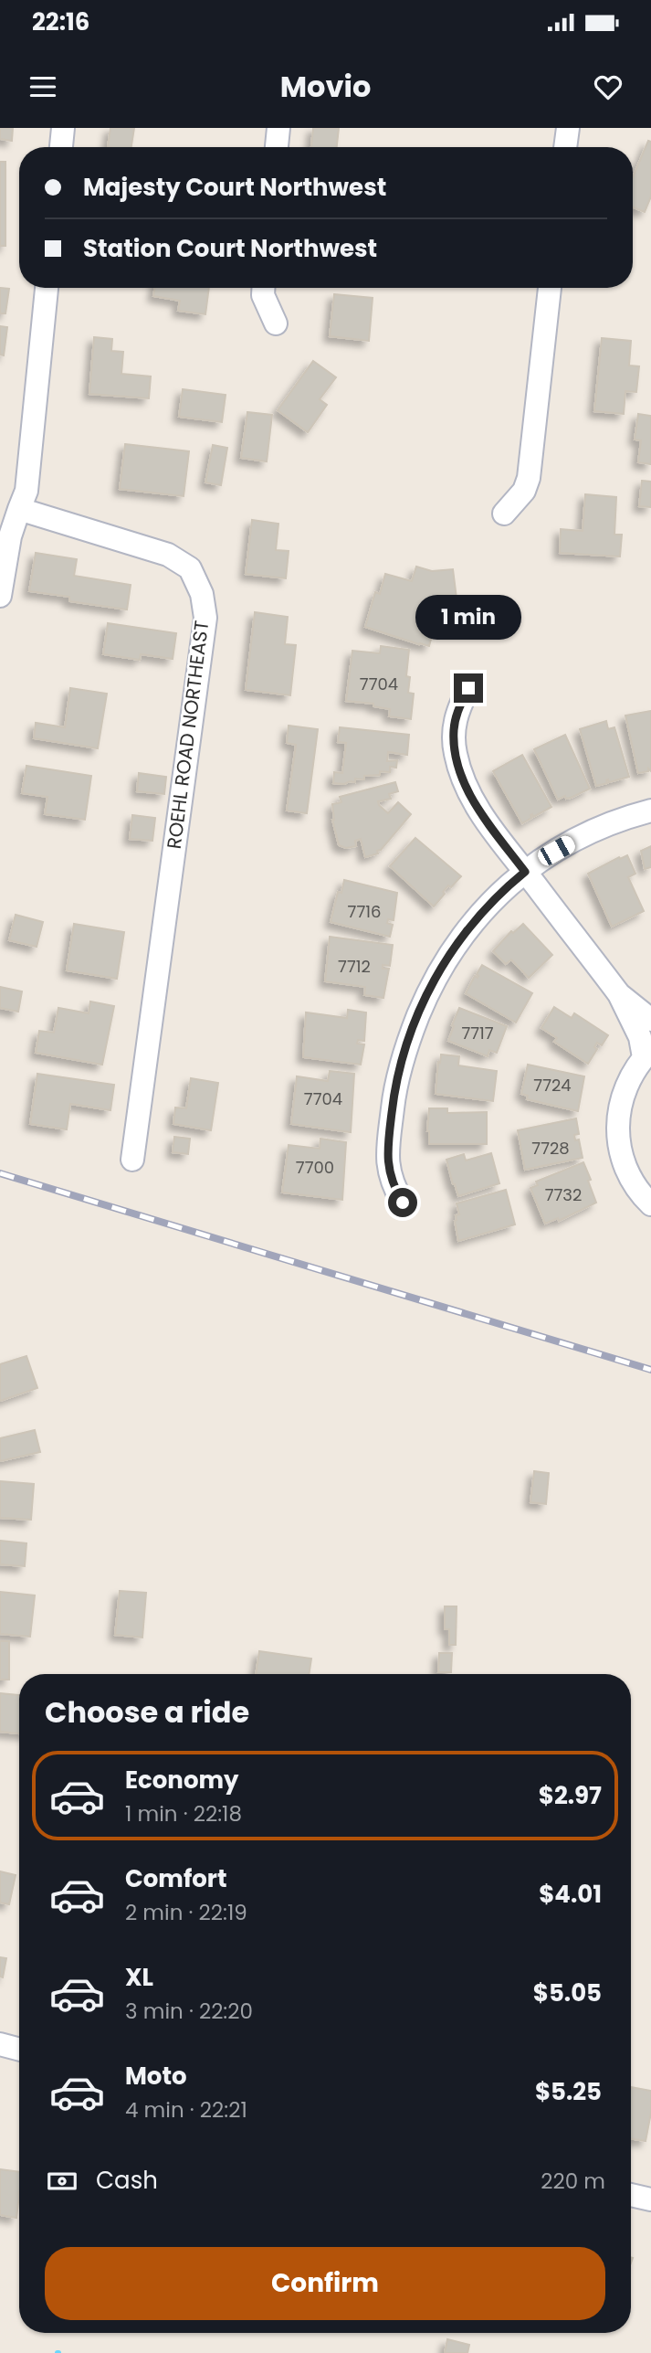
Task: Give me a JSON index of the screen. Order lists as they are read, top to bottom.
{
  "streets": {
    "street": ["ROEHL ROAD NORTHEAST"]
  },
  "house_numbers": [
    "7704",
    "7716",
    "7712",
    "7717",
    "7724",
    "7704",
    "7728",
    "7700",
    "7732"
  ],
  "page": {
    "status": "22:16",
    "header": "Movio",
    "banner": ["Majesty Court Northwest", "Station Court Northwest"],
    "bubble": "1 min",
    "heading": "Choose a ride",
    "list": [
      {
        "name": "Economy",
        "note": "1 min · 22:18",
        "value": "$2.97"
      },
      {
        "name": "Comfort",
        "note": "2 min · 22:19",
        "value": "$4.01"
      },
      {
        "name": "XL",
        "note": "3 min · 22:20",
        "value": "$5.05"
      },
      {
        "name": "Moto",
        "note": "4 min · 22:21",
        "value": "$5.25"
      }
    ],
    "pay": ["Cash", "220 m"],
    "buttons": "Confirm"
  }
}
